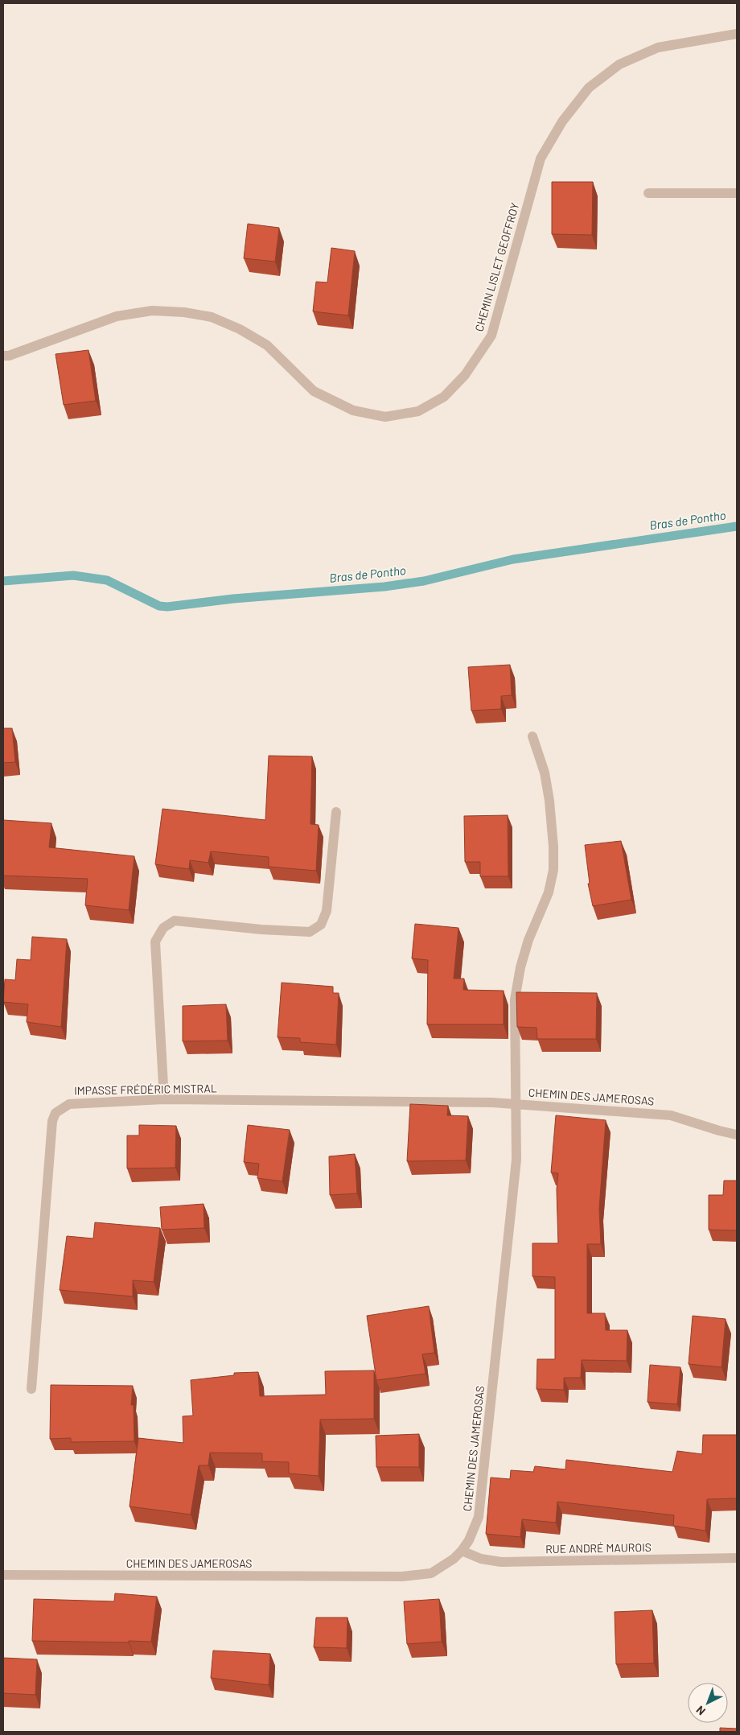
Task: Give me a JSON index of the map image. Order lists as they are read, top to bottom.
{
  "streets": {
    "street": [
      "CHEMIN LISLET GEOFFROY",
      "IMPASSE FRÉDÉRIC MISTRAL",
      "CHEMIN DES JAMEROSAS",
      "RUE ANDRÉ MAUROIS"
    ]
  },
  "crossings": [
    ["IMPASSE FRÉDÉRIC MISTRAL", "CHEMIN DES JAMEROSAS"],
    ["CHEMIN DES JAMEROSAS", "RUE ANDRÉ MAUROIS"]
  ],
  "water": ["Bras de Pontho"],
  "north": "bottom left"
}
